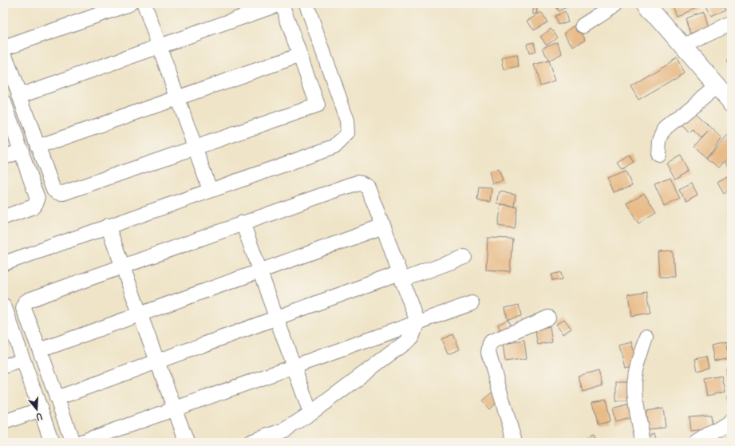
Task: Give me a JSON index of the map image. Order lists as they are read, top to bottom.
{
  "north": "bottom"
}
